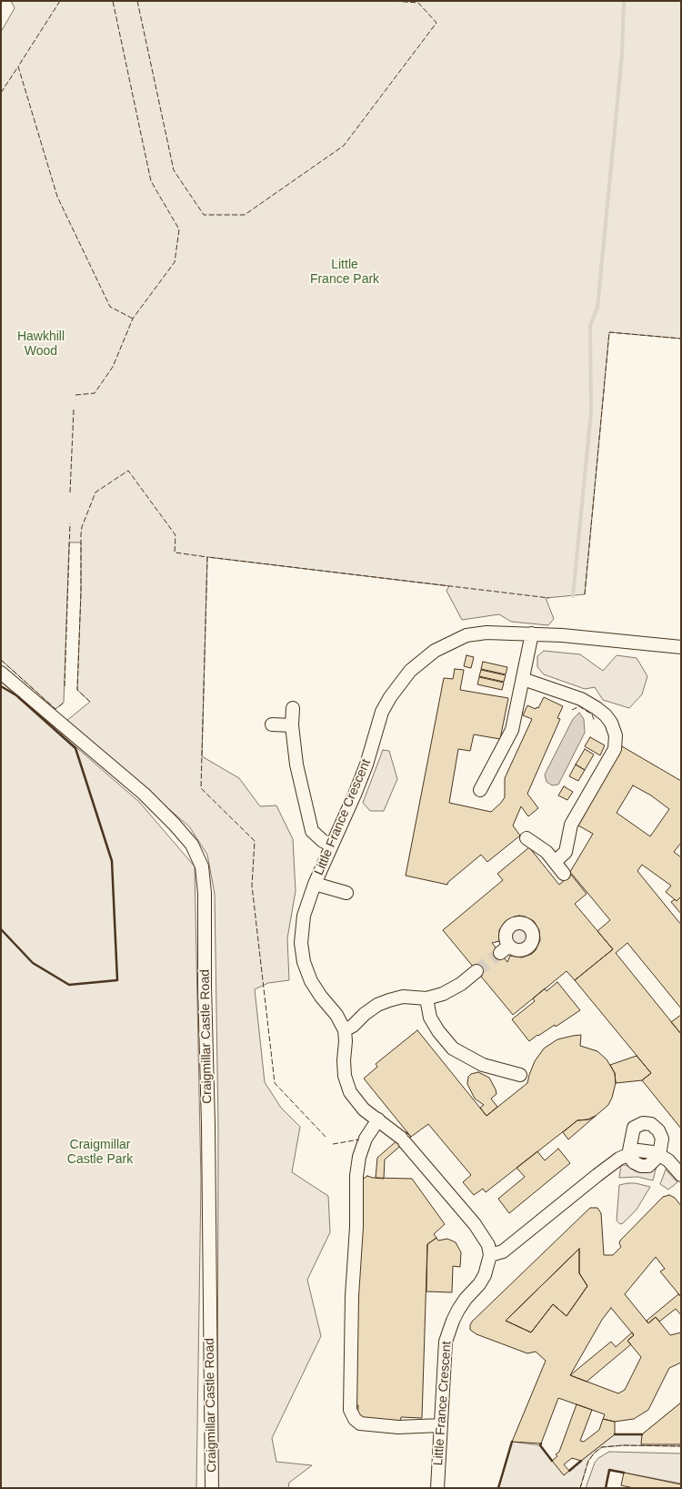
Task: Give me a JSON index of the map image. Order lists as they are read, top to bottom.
{
  "streets": {
    "street": ["Little France Crescent", "Craigmillar Castle Road"]
  },
  "parks": ["Little France Park", "Hawkhill Wood", "Craigmillar Castle Park"]
}
